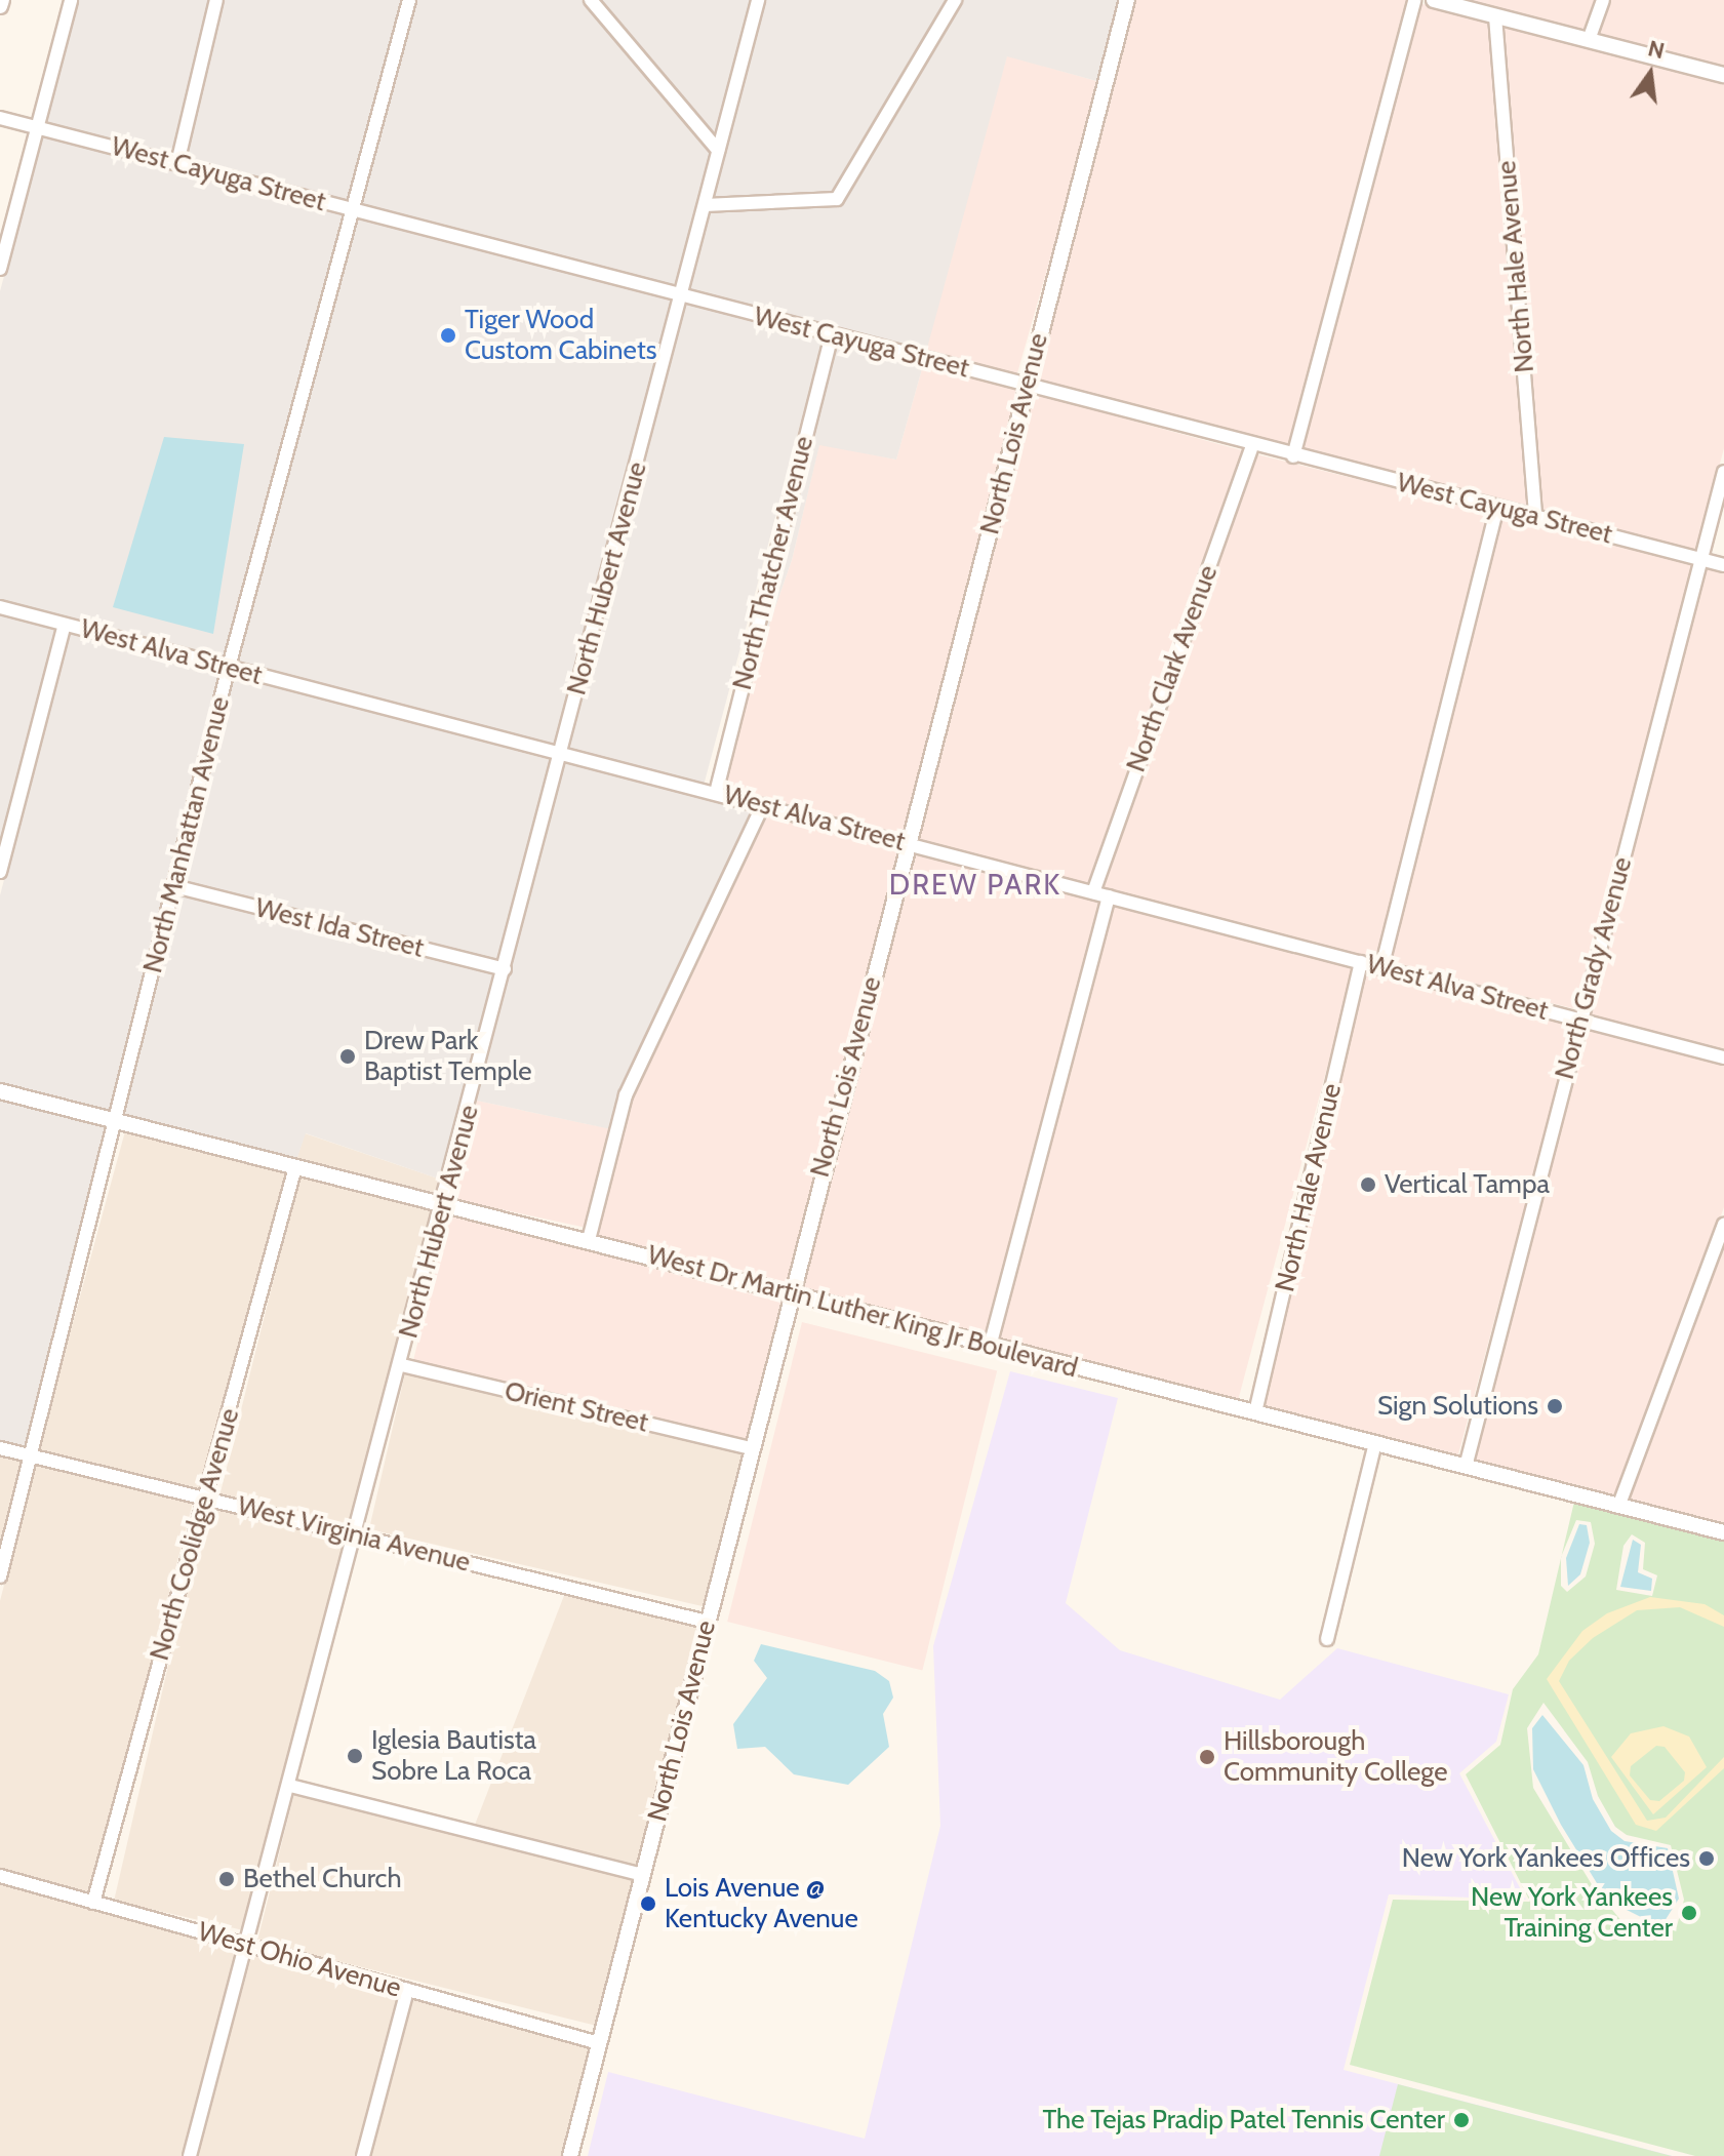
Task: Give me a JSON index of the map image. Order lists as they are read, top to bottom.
{
  "streets": {
    "street": [
      "West Cayuga Street",
      "North Hale Avenue",
      "North Lois Avenue",
      "North Thatcher Avenue",
      "North Hubert Avenue",
      "West Alva Street",
      "North Clark Avenue",
      "North Manhattan Avenue",
      "West Ida Street",
      "North Grady Avenue",
      "West Dr Martin Luther King Jr Boulevard",
      "Orient Street",
      "North Coolidge Avenue",
      "West Virginia Avenue",
      "West Ohio Avenue"
    ]
  },
  "crossings": [
    ["West Cayuga Street", "North Hale Avenue"],
    ["West Cayuga Street", "North Lois Avenue"],
    ["West Cayuga Street", "North Thatcher Avenue"],
    ["West Cayuga Street", "North Hubert Avenue"],
    ["West Cayuga Street", "North Clark Avenue"],
    ["West Cayuga Street", "North Manhattan Avenue"],
    ["West Cayuga Street", "North Grady Avenue"],
    ["North Hale Avenue", "West Alva Street"],
    ["North Hale Avenue", "West Dr Martin Luther King Jr Boulevard"],
    ["North Lois Avenue", "West Alva Street"],
    ["North Lois Avenue", "West Dr Martin Luther King Jr Boulevard"],
    ["North Lois Avenue", "Orient Street"],
    ["North Lois Avenue", "West Virginia Avenue"],
    ["North Lois Avenue", "West Ohio Avenue"],
    ["North Thatcher Avenue", "West Alva Street"],
    ["North Hubert Avenue", "West Alva Street"],
    ["North Hubert Avenue", "West Ida Street"],
    ["North Hubert Avenue", "West Dr Martin Luther King Jr Boulevard"],
    ["North Hubert Avenue", "Orient Street"],
    ["North Hubert Avenue", "West Virginia Avenue"],
    ["North Hubert Avenue", "West Ohio Avenue"],
    ["West Alva Street", "North Clark Avenue"],
    ["West Alva Street", "North Manhattan Avenue"],
    ["West Alva Street", "North Grady Avenue"],
    ["North Manhattan Avenue", "West Ida Street"],
    ["North Manhattan Avenue", "West Dr Martin Luther King Jr Boulevard"],
    ["North Manhattan Avenue", "West Virginia Avenue"],
    ["North Grady Avenue", "West Dr Martin Luther King Jr Boulevard"],
    ["West Dr Martin Luther King Jr Boulevard", "North Coolidge Avenue"],
    ["North Coolidge Avenue", "West Virginia Avenue"],
    ["North Coolidge Avenue", "West Ohio Avenue"]
  ],
  "districts": ["DREW PARK"],
  "places": [
    "Tiger Wood Custom Cabinets",
    "Drew Park Baptist Temple",
    "Vertical Tampa",
    "Sign Solutions",
    "Iglesia Bautista Sobre La Roca",
    "Hillsborough Community College",
    "New York Yankees Offices",
    "Bethel Church",
    "Lois Avenue @ Kentucky Avenue",
    "New York Yankees Training Center",
    "The Tejas Pradip Patel Tennis Center"
  ],
  "north": "top"
}
